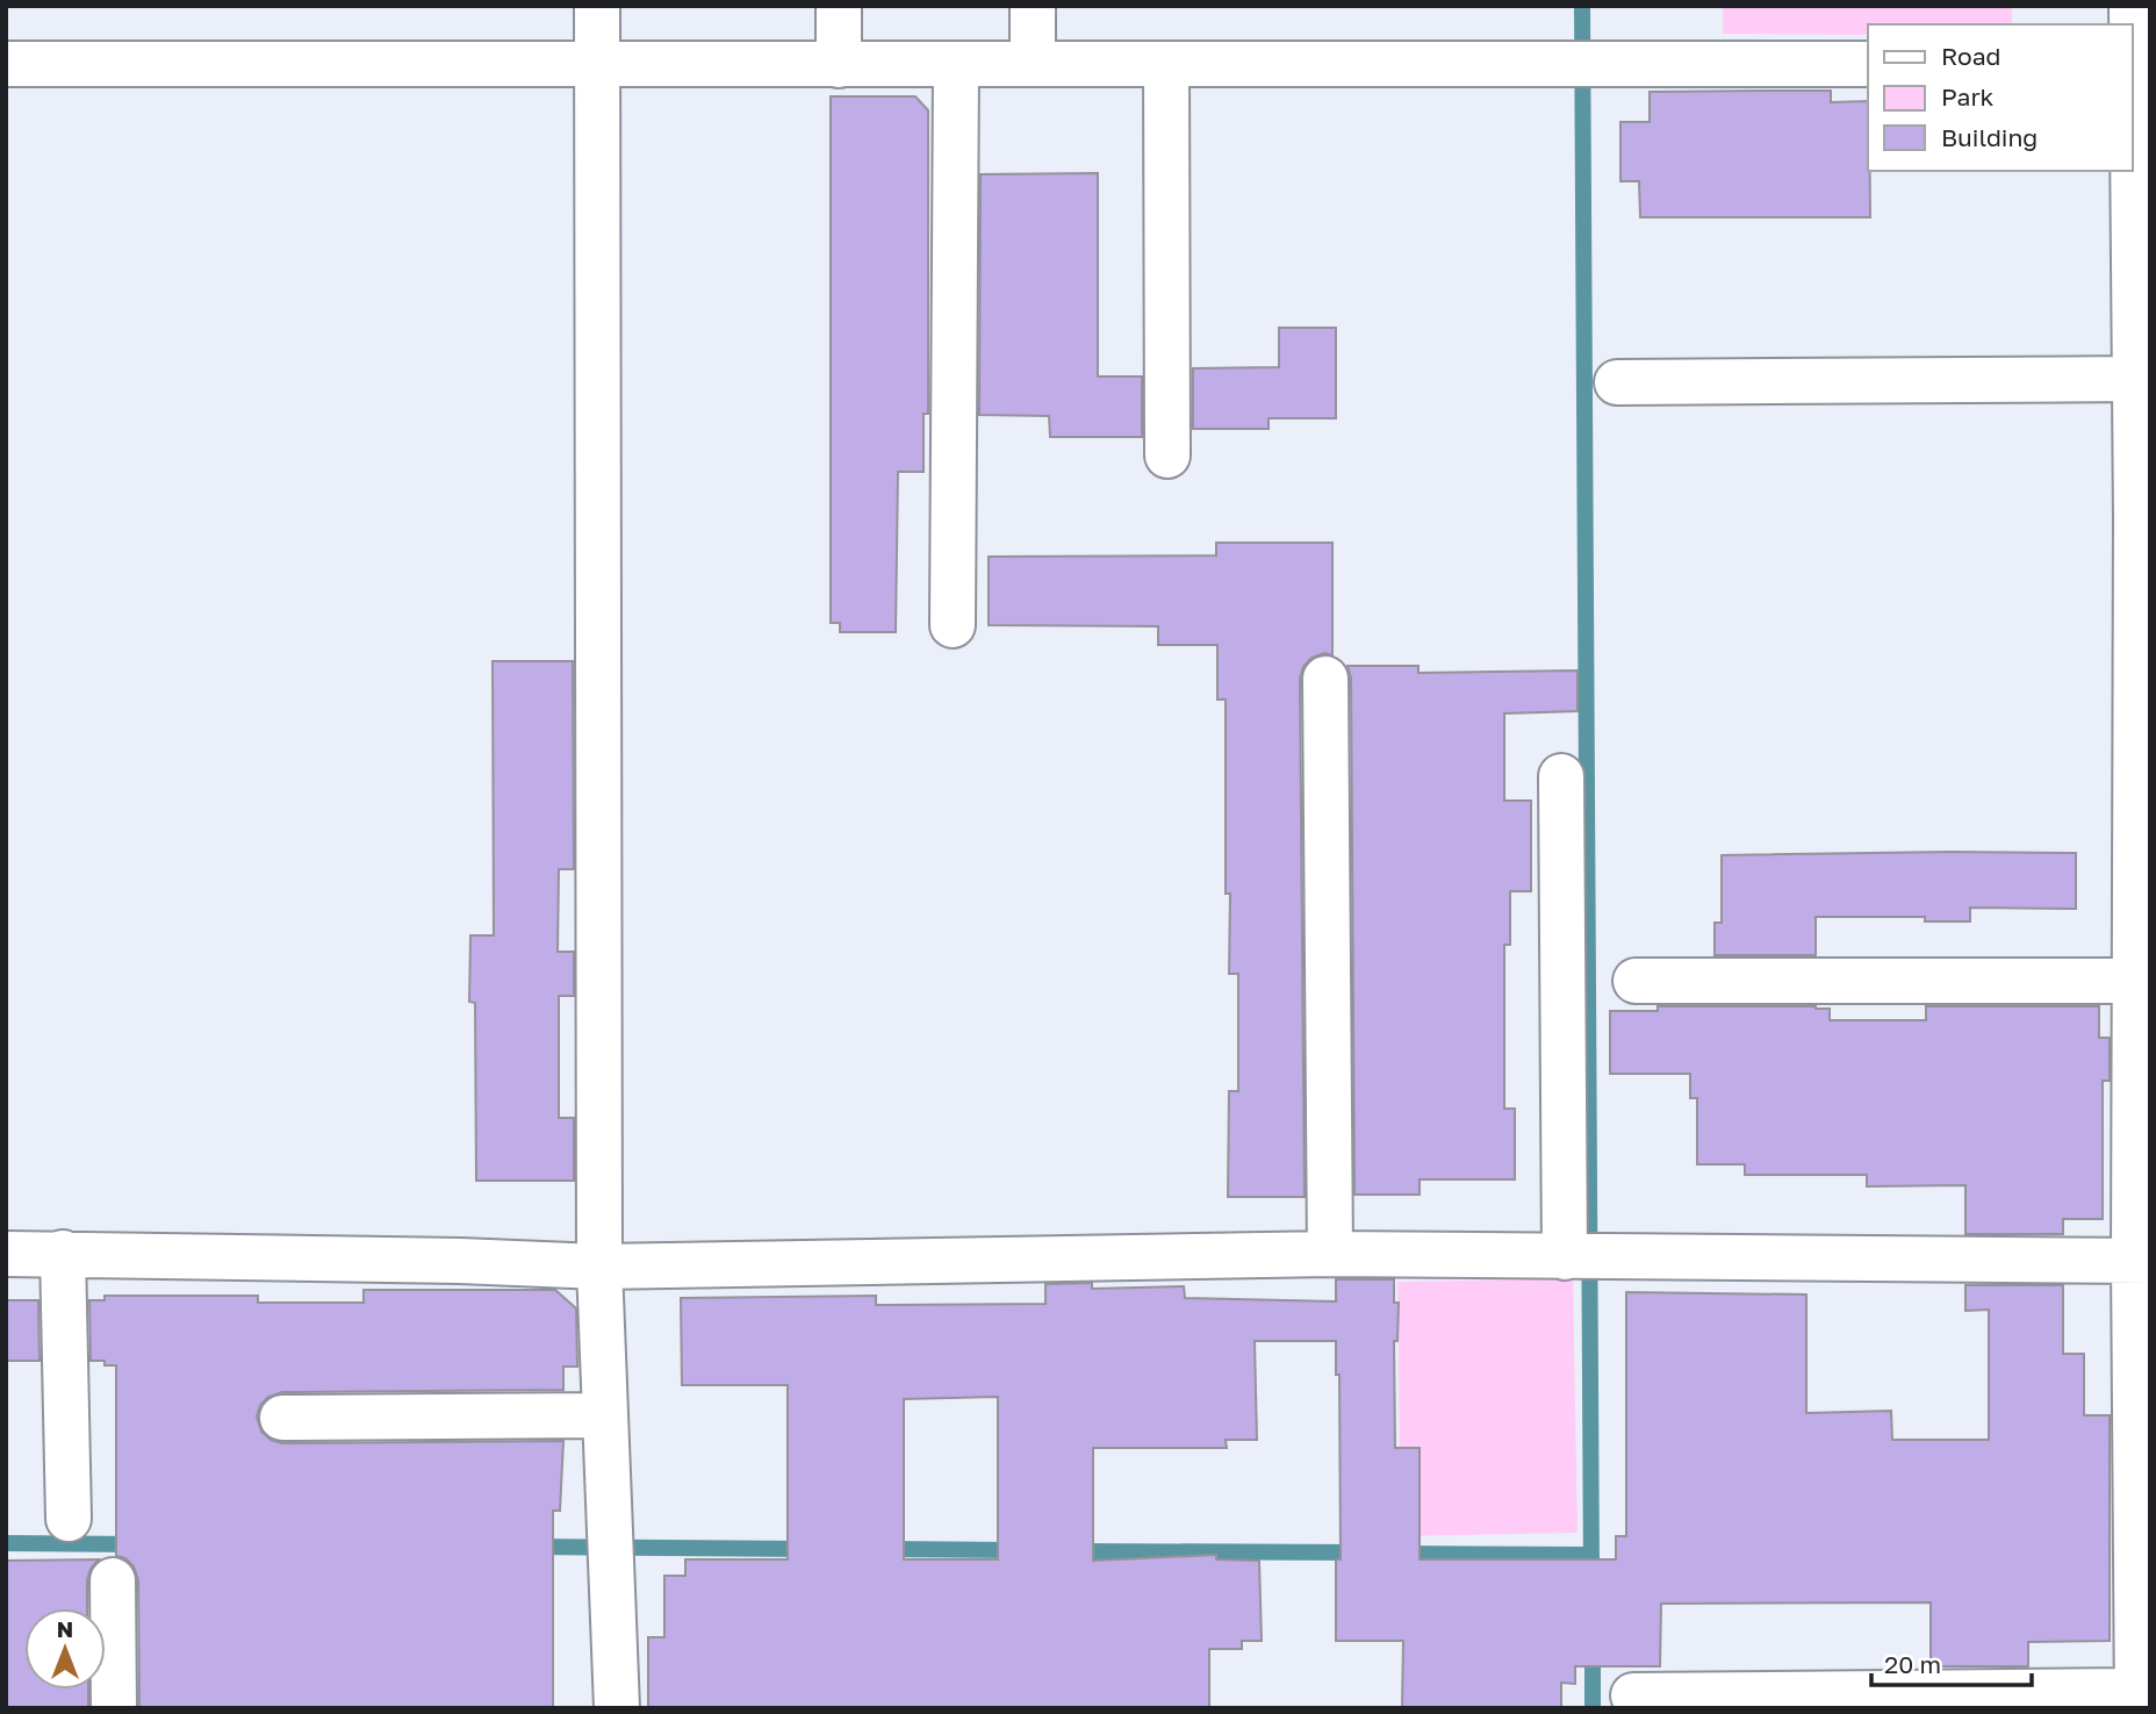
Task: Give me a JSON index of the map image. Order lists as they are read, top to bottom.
{
  "legend": ["Road", "Park", "Building"],
  "scale_bar": "20 m",
  "north": "top"
}
